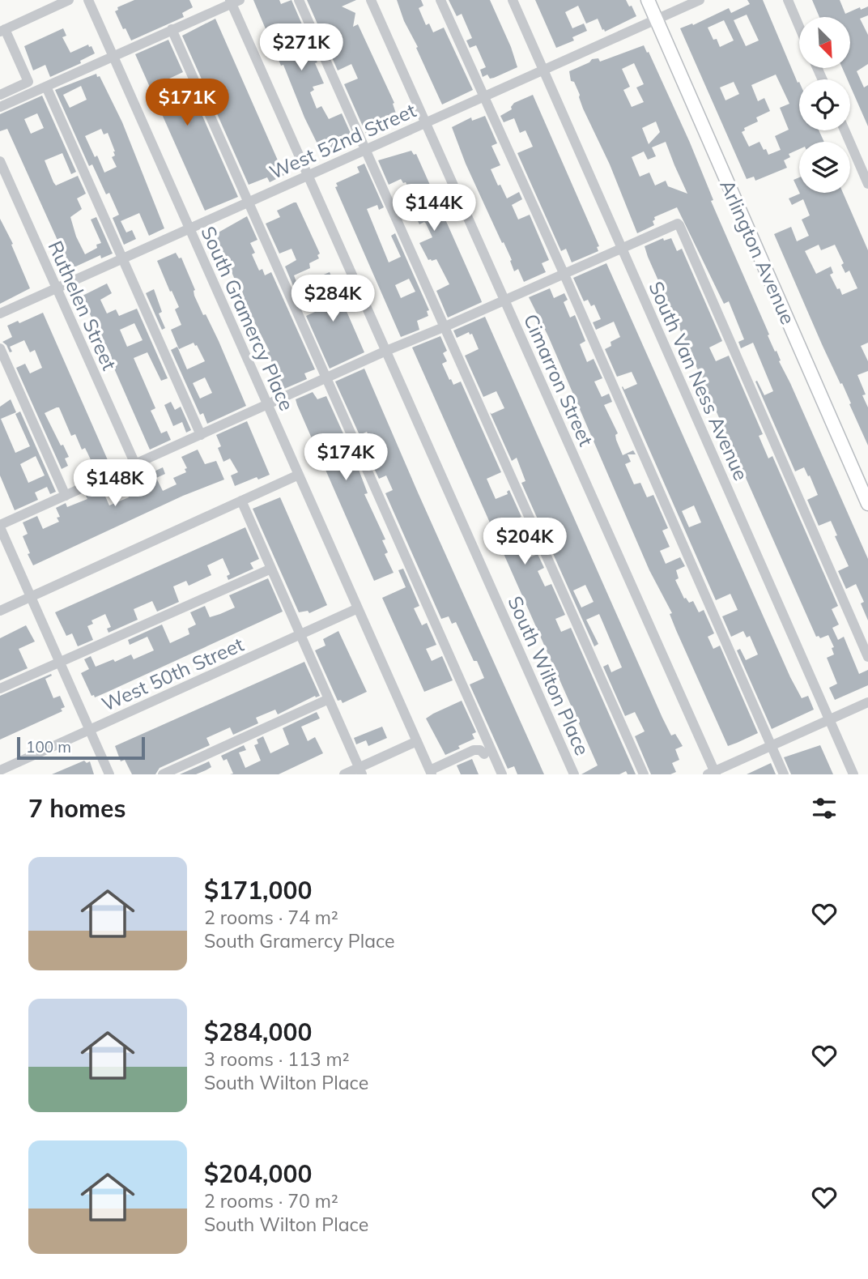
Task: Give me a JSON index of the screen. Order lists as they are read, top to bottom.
{
  "streets": {
    "main road": ["Arlington Avenue"],
    "street": [
      "West 52nd Street",
      "Ruthelen Street",
      "South Gramercy Place",
      "Cimarron Street",
      "South Van Ness Avenue",
      "West 50th Street",
      "South Wilton Place"
    ]
  },
  "crossings": [
    ["West 52nd Street", "Arlington Avenue"],
    ["West 52nd Street", "Ruthelen Street"],
    ["West 52nd Street", "South Gramercy Place"],
    ["West 52nd Street", "Cimarron Street"],
    ["West 52nd Street", "South Van Ness Avenue"],
    ["West 52nd Street", "South Wilton Place"],
    ["South Gramercy Place", "West 50th Street"]
  ],
  "scale_bar": "100 m",
  "north": "bottom right",
  "page": {
    "price": [
      "$271K",
      "$171K",
      "$144K",
      "$284K",
      "$174K",
      "$148K",
      "$204K"
    ],
    "scale": "100 m",
    "heading": "7 homes",
    "list": [
      {
        "name": "$171,000",
        "note": "2 rooms · 74 m² · South Gramercy Place"
      },
      {
        "name": "$284,000",
        "note": "3 rooms · 113 m² · South Wilton Place"
      },
      {
        "name": "$204,000",
        "note": "2 rooms · 70 m² · South Wilton Place"
      }
    ]
  }
}
